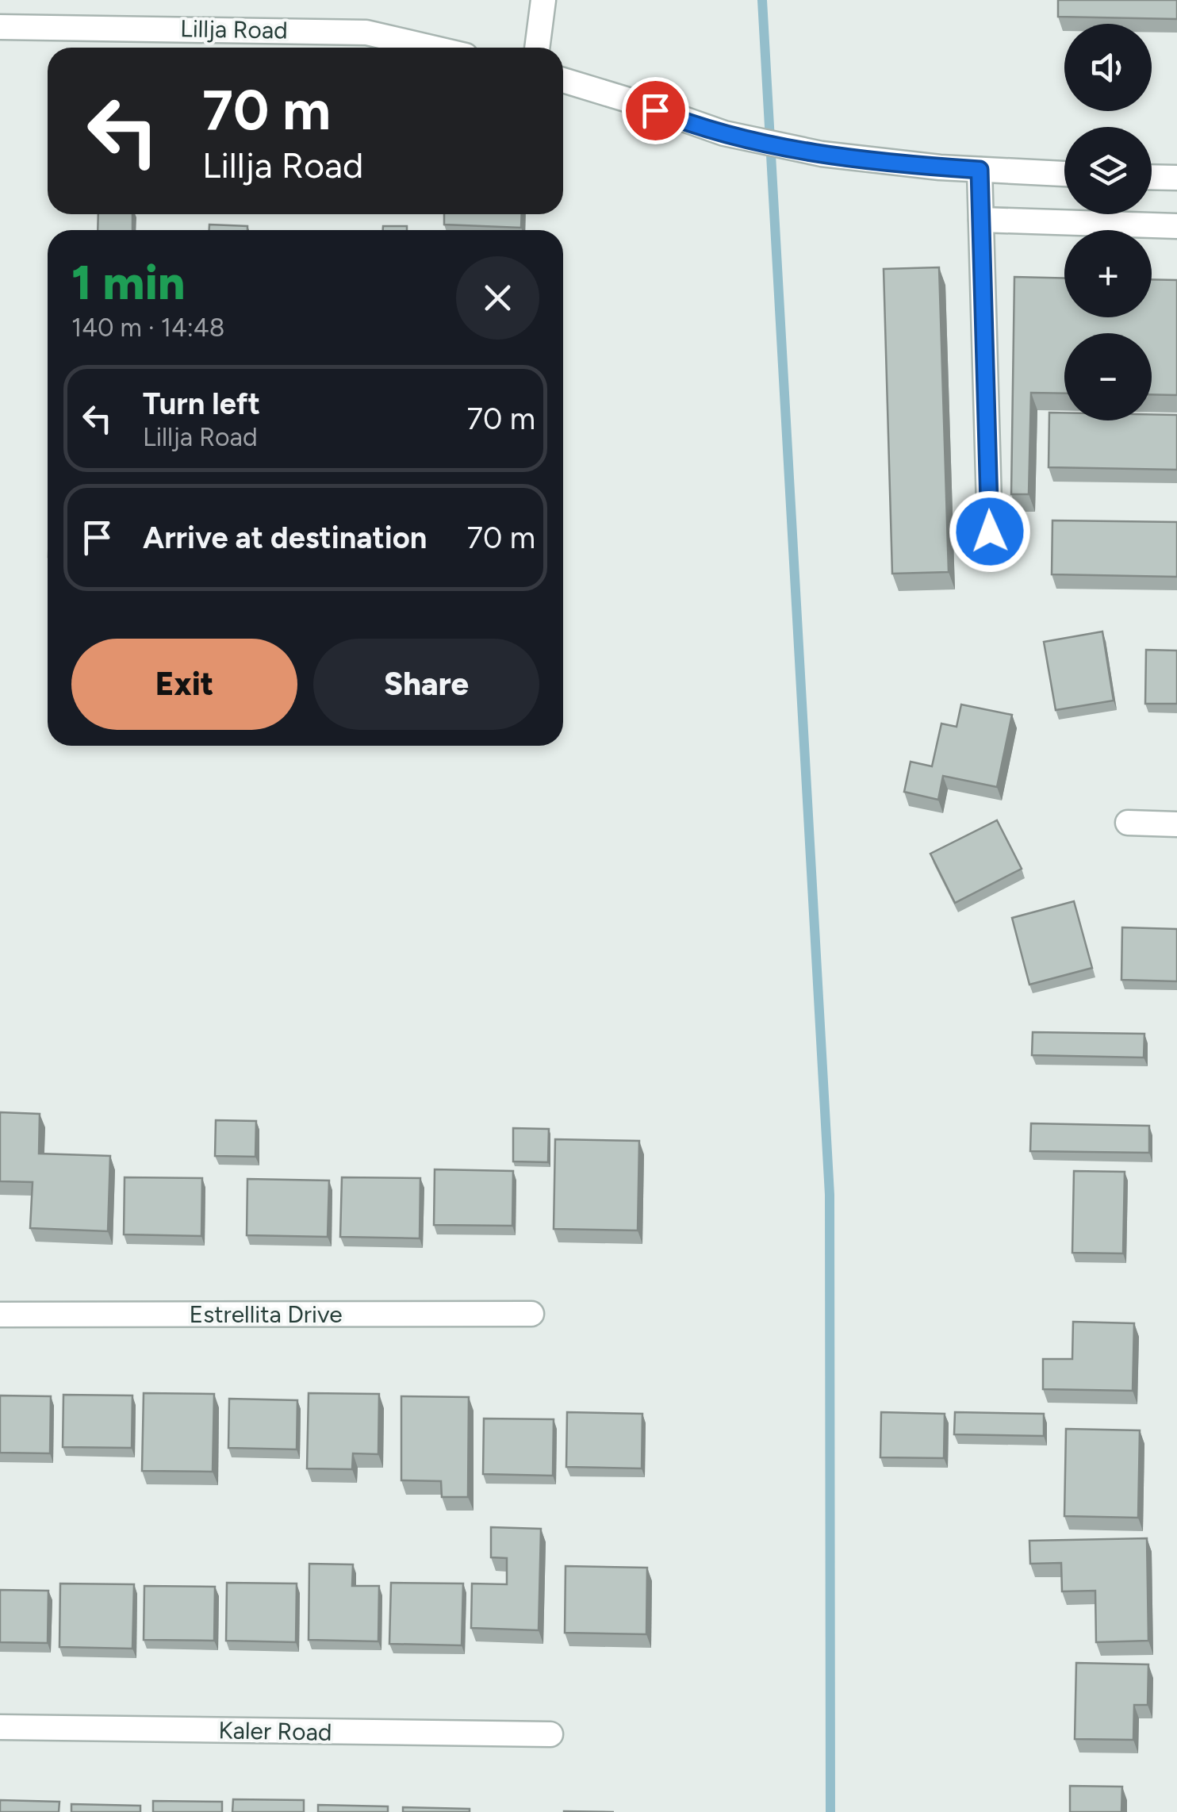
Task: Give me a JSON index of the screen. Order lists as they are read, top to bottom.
{
  "streets": {
    "street": ["Lillja Road", "Estrellita Drive", "Kaler Road"]
  },
  "page": {
    "map_buttons": ["+", "−"],
    "turn": ["70 m", "Lillja Road"],
    "heading": ["1 min", "140 m · 14:48"],
    "list": [
      {
        "name": "Turn left",
        "note": "Lillja Road",
        "value": "70 m"
      },
      {
        "name": "Arrive at destination",
        "value": "70 m"
      }
    ],
    "buttons": ["Exit", "Share"]
  }
}
